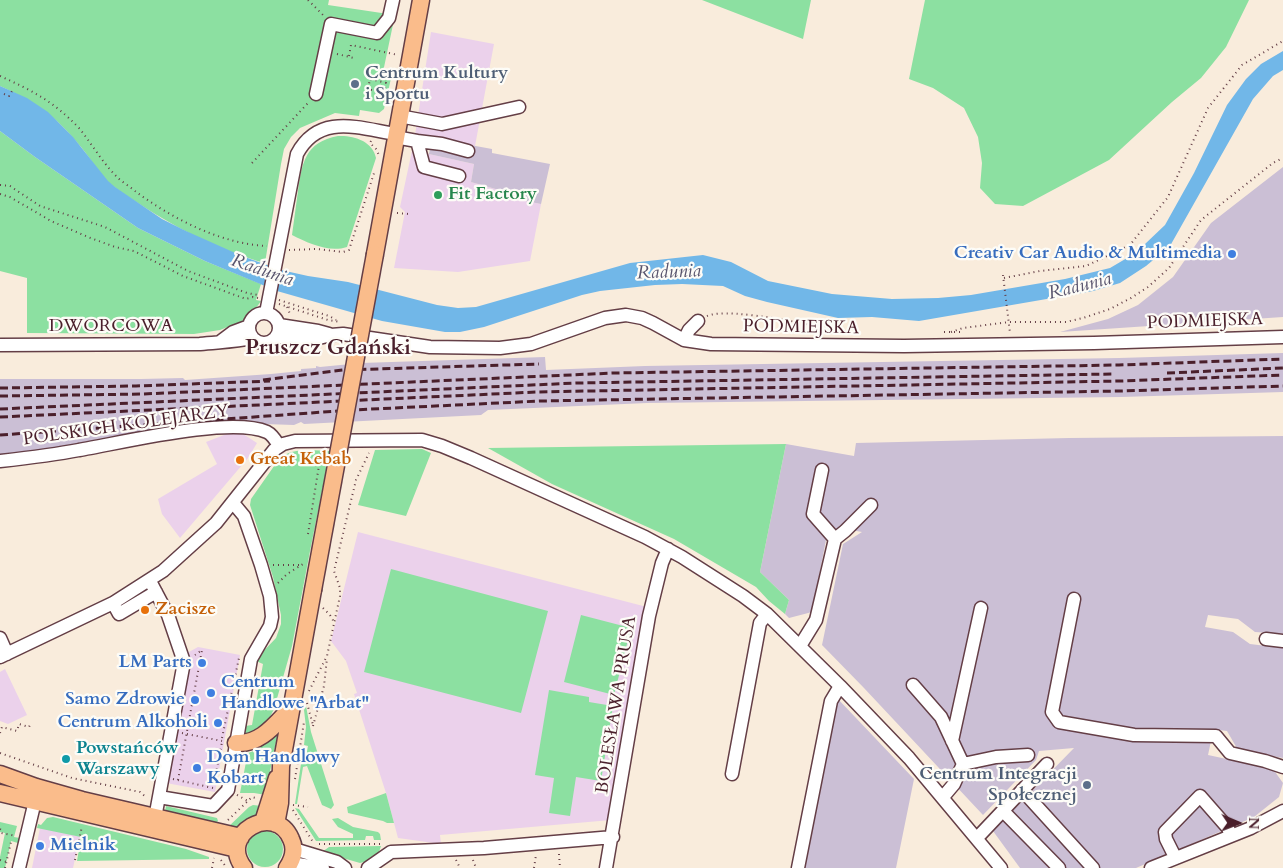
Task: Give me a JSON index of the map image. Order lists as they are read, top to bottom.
{
  "streets": {
    "street": [
      "PODMIEJSKA",
      "DWORCOWA",
      "POLSKICH KOLEJARZY",
      "BOLESŁAWA PRUSA"
    ]
  },
  "crossings": [
    ["PODMIEJSKA", "DWORCOWA"]
  ],
  "districts": ["Pruszcz Gdański"],
  "water": ["Radunia"],
  "places": [
    "Centrum Kultury i Sportu",
    "Fit Factory",
    "Creativ Car Audio & Multimedia",
    "Great Kebab",
    "Zacisze",
    "LM Parts",
    "Centrum Handlowe \"Arbat\"",
    "Samo Zdrowie",
    "Centrum Alkoholi",
    "Powstańców Warszawy",
    "Dom Handlowy Kobart",
    "Centrum Integracji Społecznej",
    "Mielnik"
  ],
  "north": "right"
}
